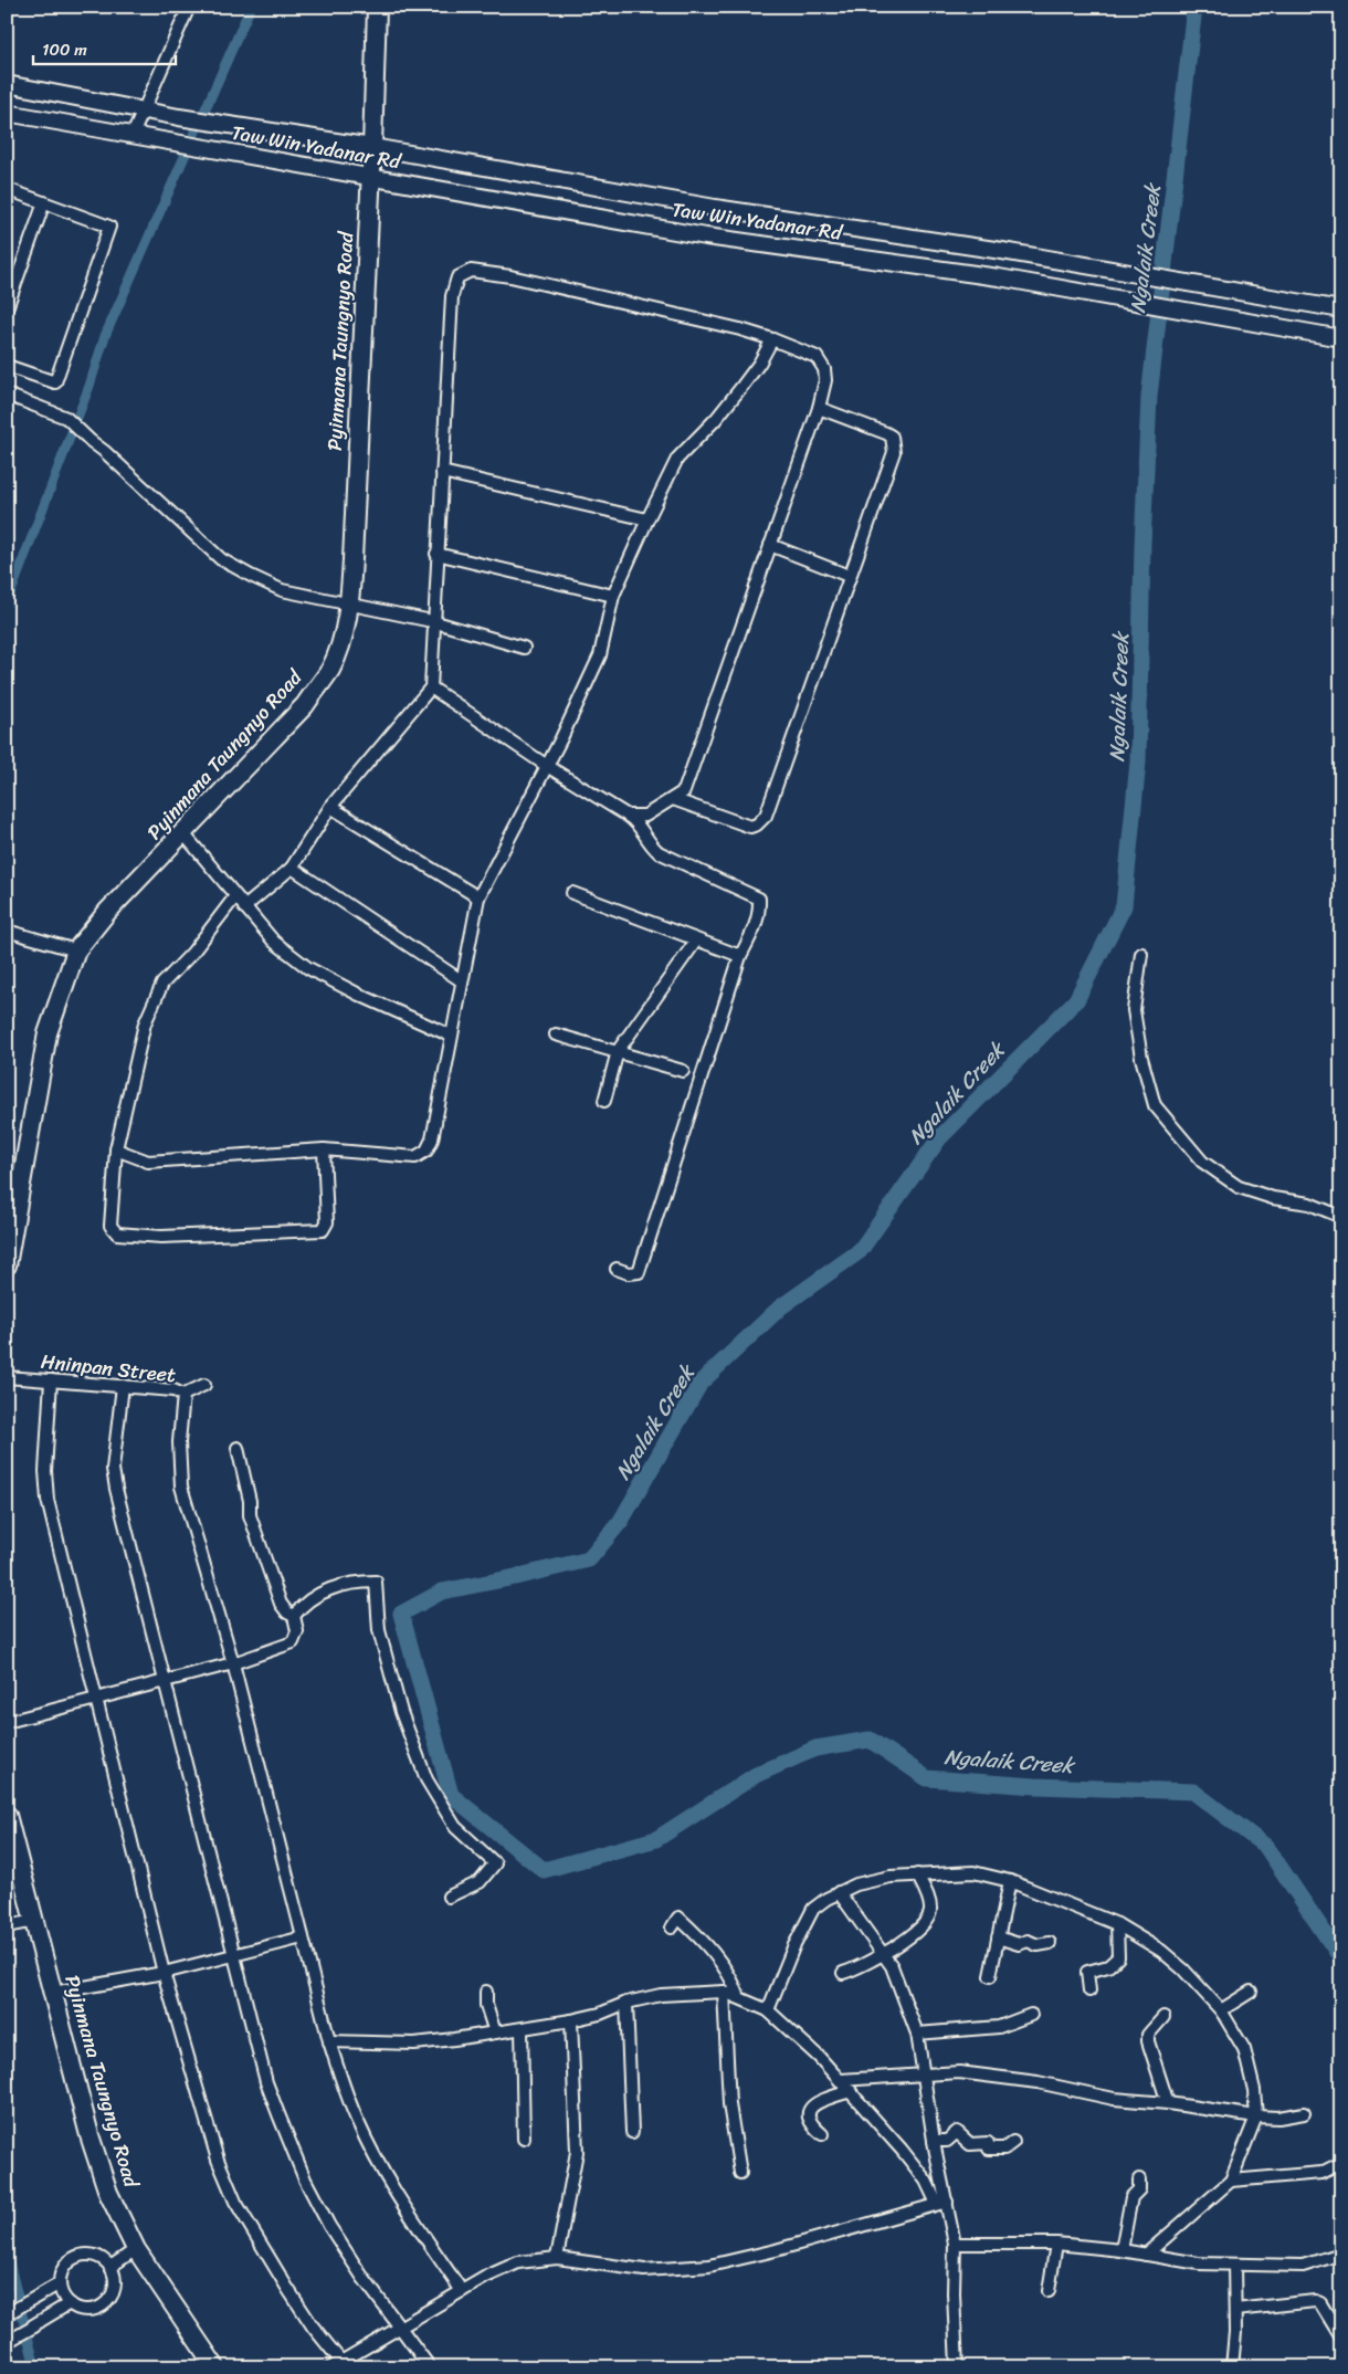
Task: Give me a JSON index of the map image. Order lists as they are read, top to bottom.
{
  "streets": {
    "main road": ["Taw Win Yadanar Rd", "Pyinmana Taungnyo Road"],
    "street": ["Hninpan Street"]
  },
  "crossings": [
    ["Taw Win Yadanar Rd", "Pyinmana Taungnyo Road"]
  ],
  "water": ["Ngalaik Creek"],
  "scale_bar": "100 m"
}
